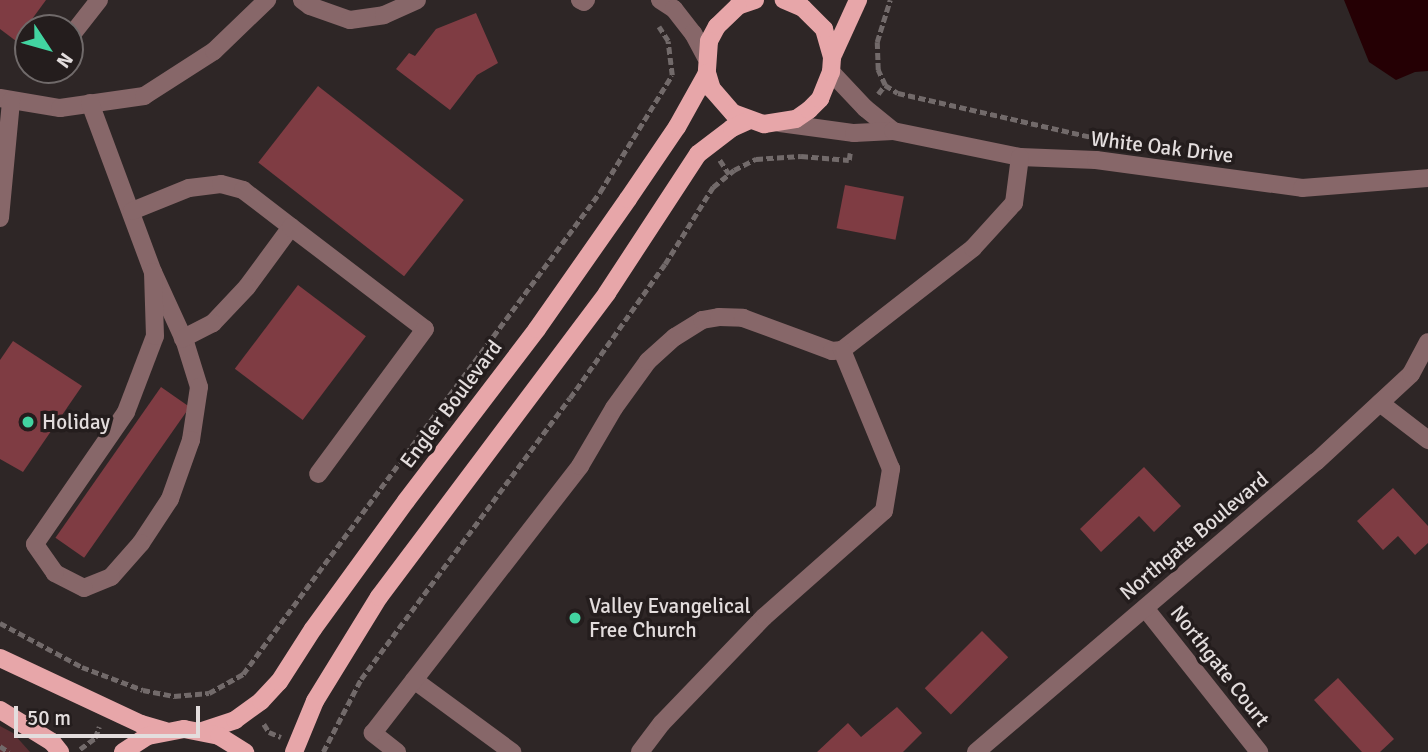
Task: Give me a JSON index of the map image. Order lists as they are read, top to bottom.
{
  "streets": {
    "main road": ["Engler Boulevard"],
    "street": ["White Oak Drive", "Northgate Boulevard", "Northgate Court"]
  },
  "crossings": [
    ["Northgate Boulevard", "Northgate Court"]
  ],
  "places": ["Holiday", "Valley Evangelical Free Church"],
  "scale_bar": "50 m",
  "north": "bottom right"
}
